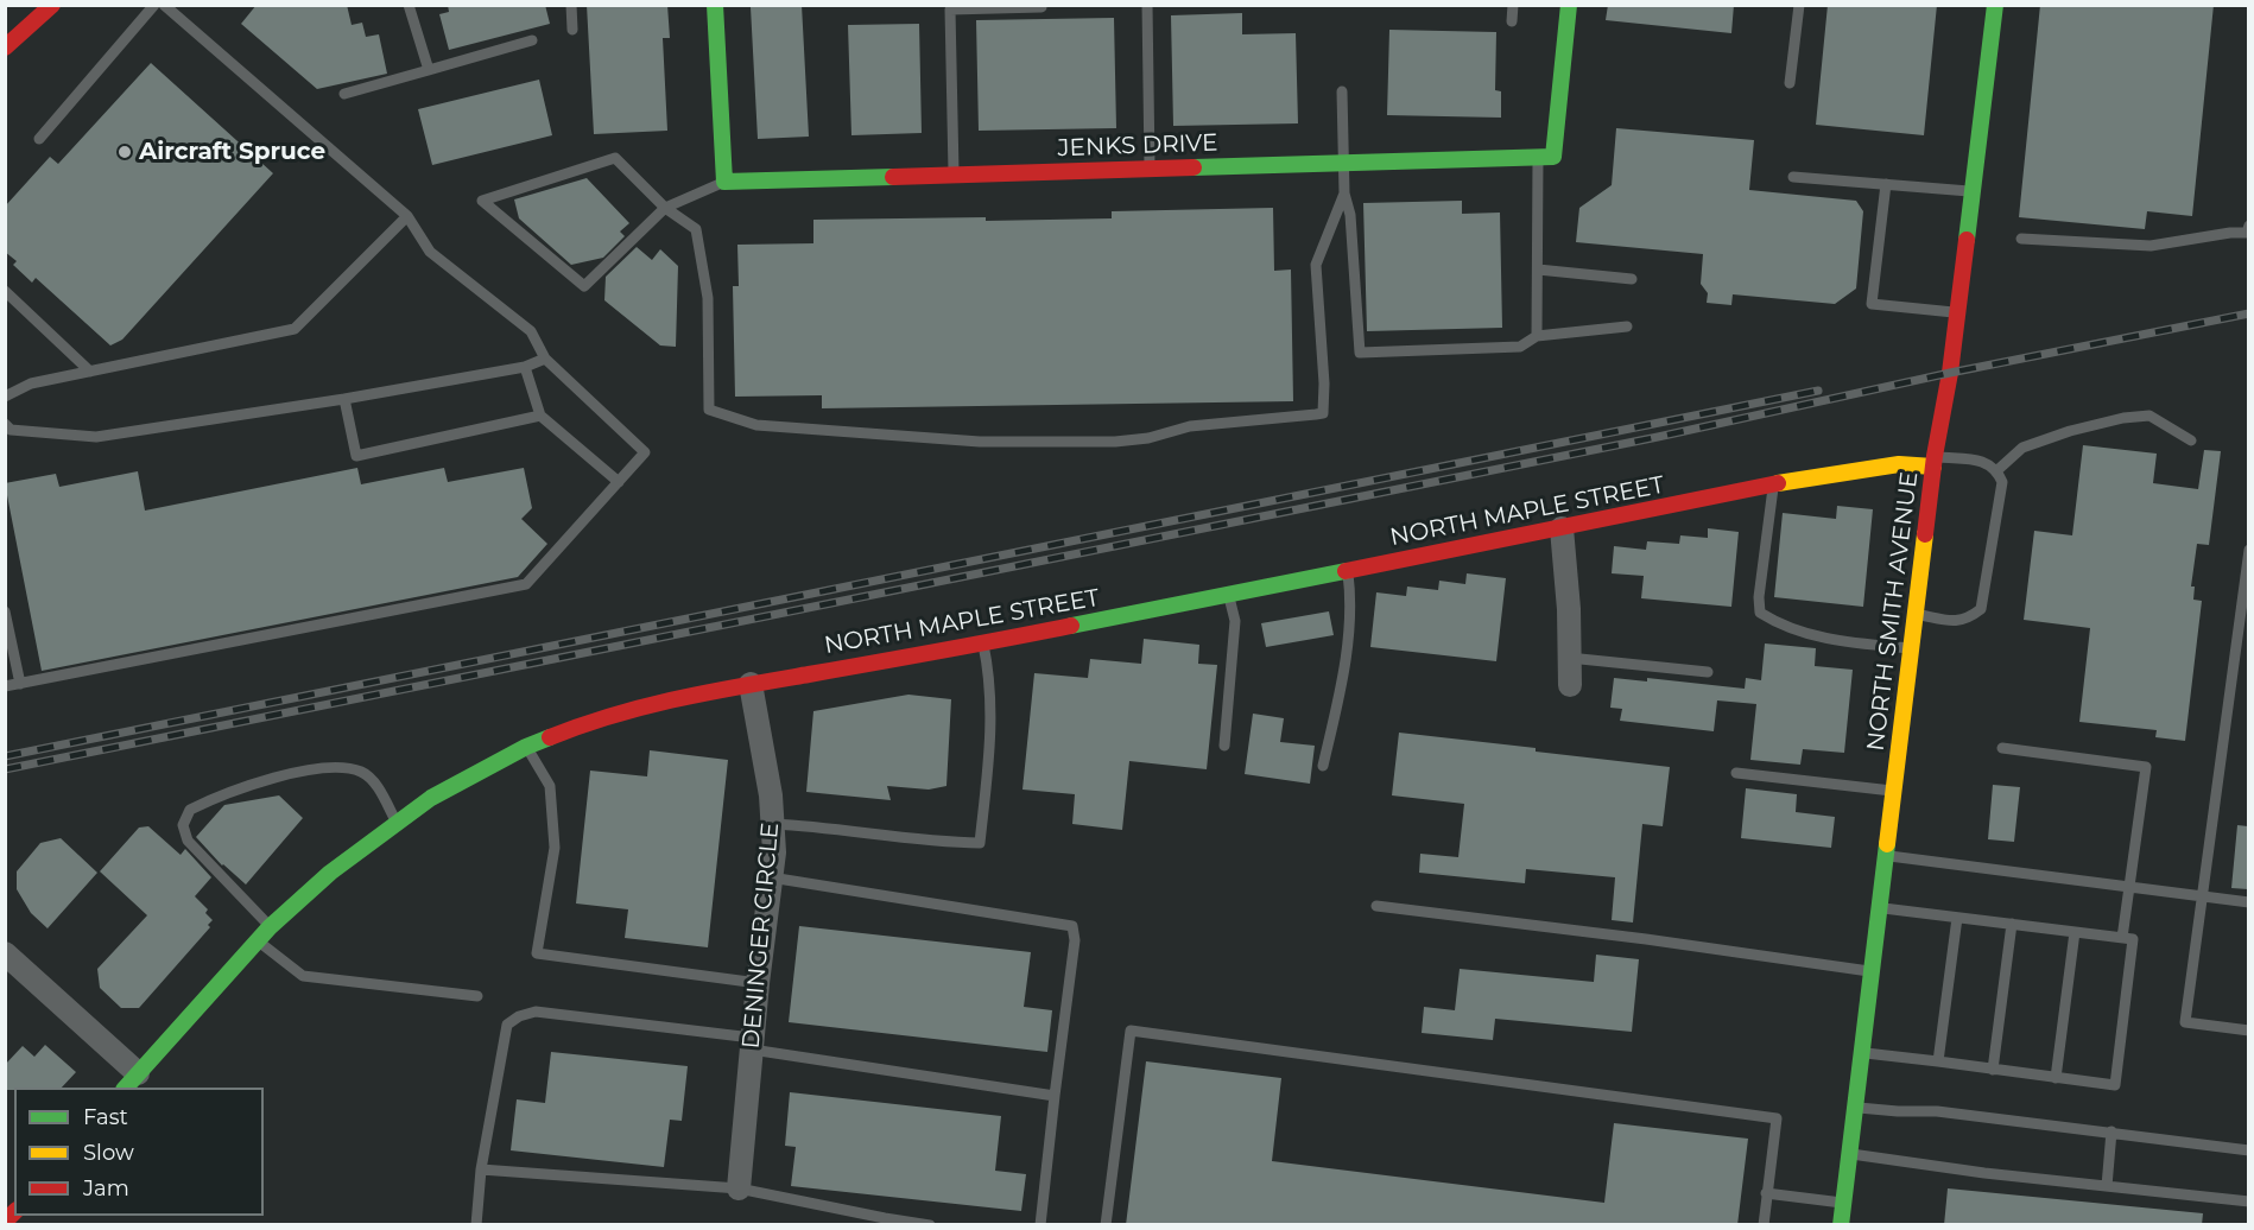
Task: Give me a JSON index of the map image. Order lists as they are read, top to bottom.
{
  "streets": {
    "main road": ["JENKS DRIVE", "NORTH MAPLE STREET", "NORTH SMITH AVENUE"],
    "street": ["DENINGER CIRCLE"]
  },
  "crossings": [
    ["NORTH MAPLE STREET", "NORTH SMITH AVENUE"],
    ["NORTH MAPLE STREET", "DENINGER CIRCLE"]
  ],
  "places": ["Aircraft Spruce"],
  "legend": ["Fast", "Slow", "Jam"]
}
